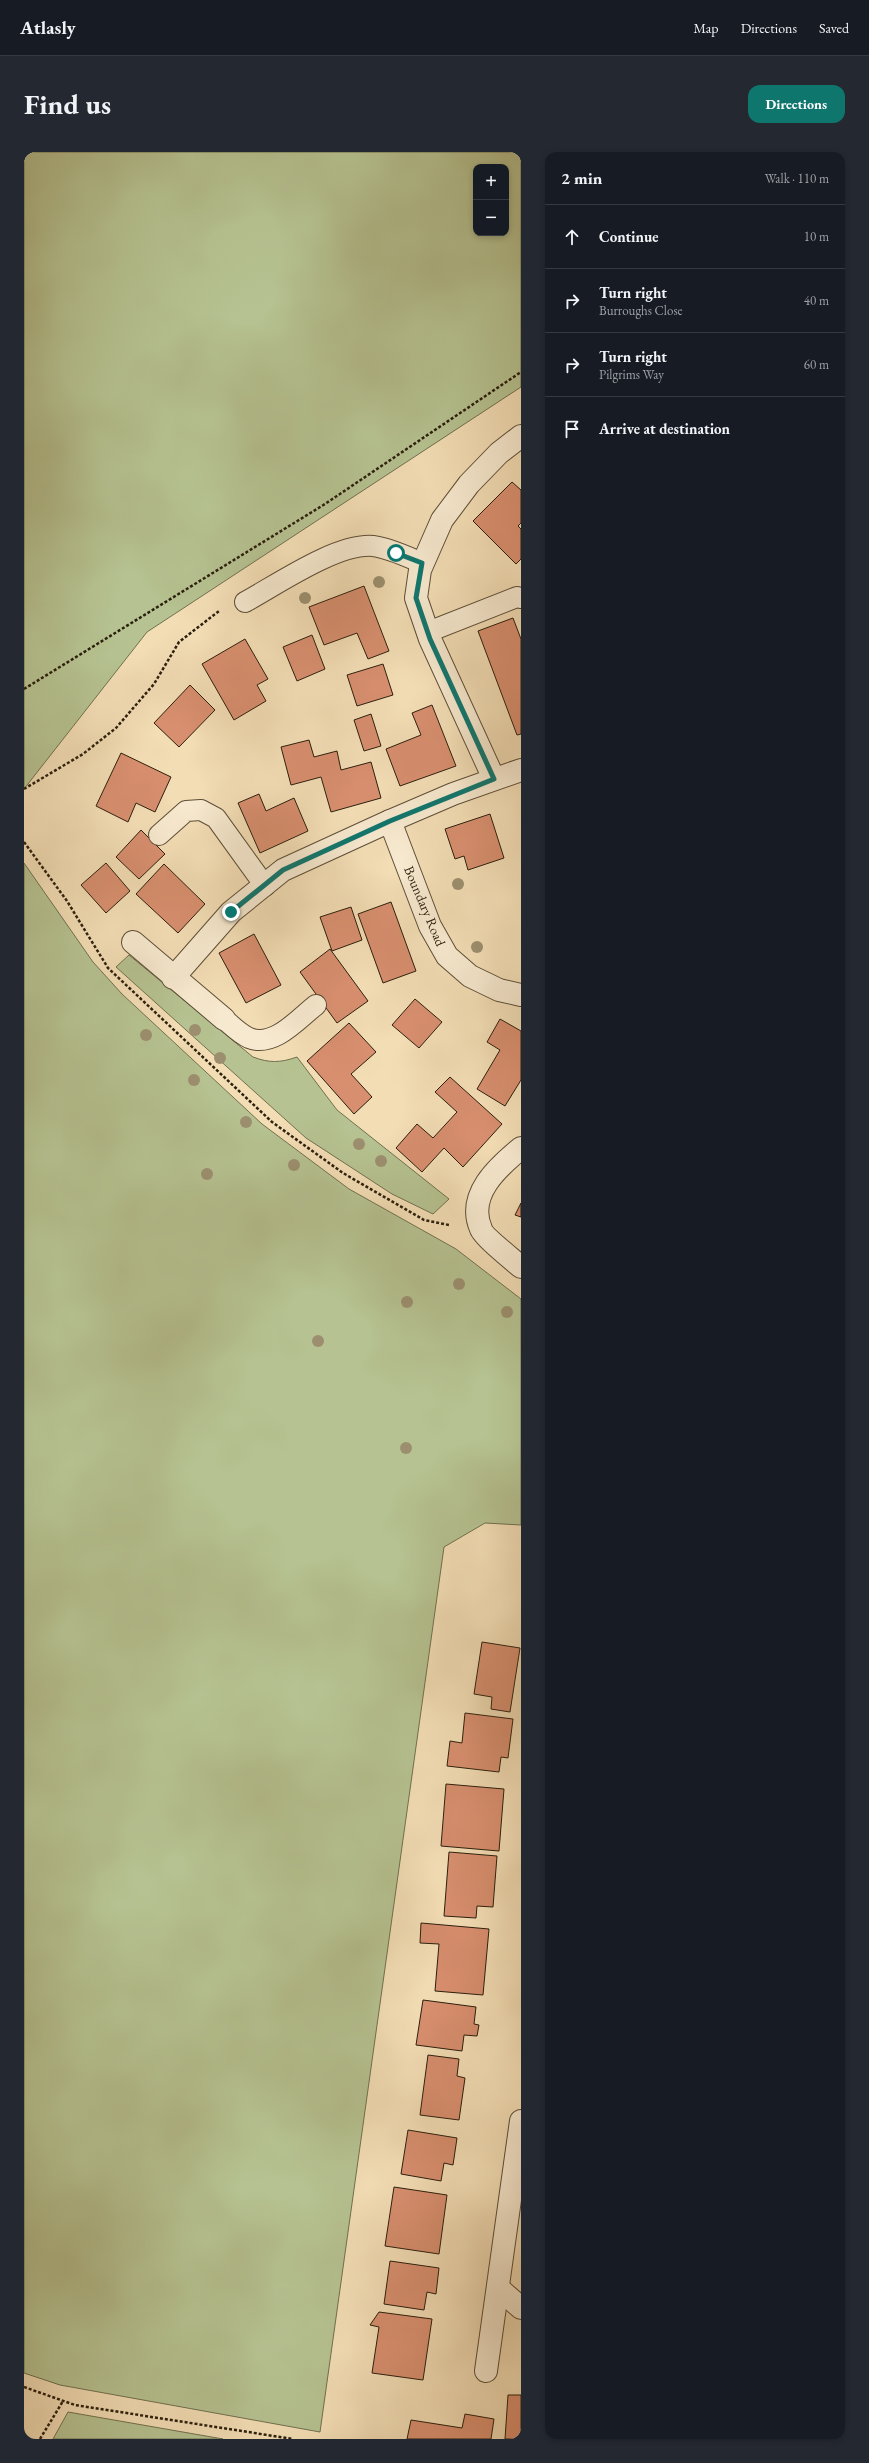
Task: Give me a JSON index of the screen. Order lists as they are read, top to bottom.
{
  "streets": {
    "street": ["Boundary Road"]
  },
  "page": {
    "header": "Atlasly",
    "nav": ["Map", "Directions", "Saved"],
    "buttons": "Directions",
    "title": "Find us",
    "heading": ["2 min", "Walk · 110 m"],
    "map_buttons": ["+", "−"],
    "list": [
      ["Continue", "10 m"],
      ["Turn right", "Burroughs Close", "40 m"],
      ["Turn right", "Pilgrims Way", "60 m"],
      "Arrive at destination"
    ]
  }
}
